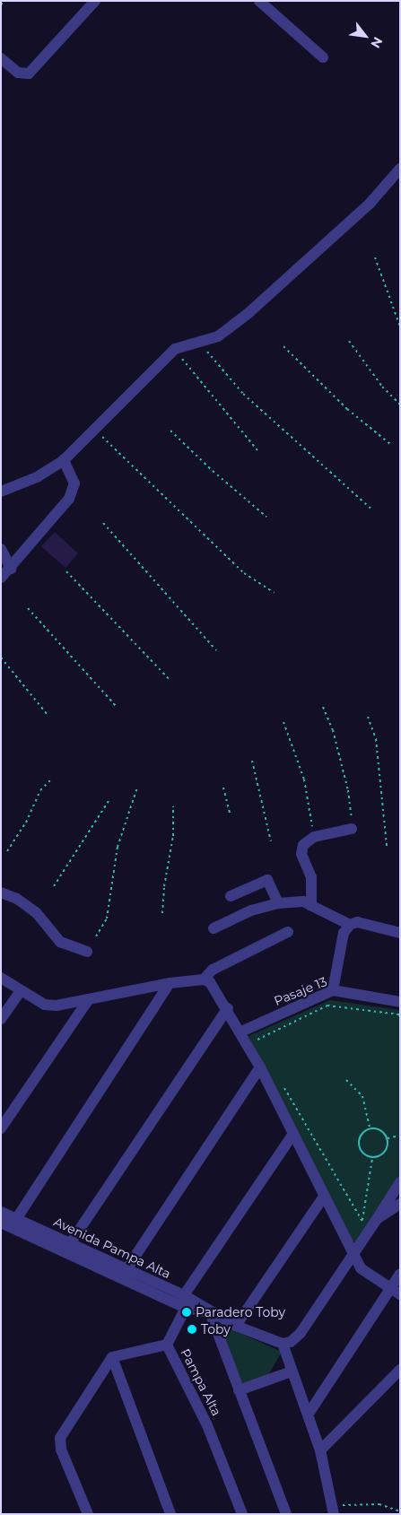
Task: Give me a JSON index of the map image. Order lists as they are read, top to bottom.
{
  "streets": {
    "street": ["Pasaje 13", "Avenida Pampa Alta", "Pampa Alta"]
  },
  "crossings": [
    ["Avenida Pampa Alta", "Pampa Alta"]
  ],
  "places": ["Paradero Toby", "Toby"],
  "north": "bottom right"
}
